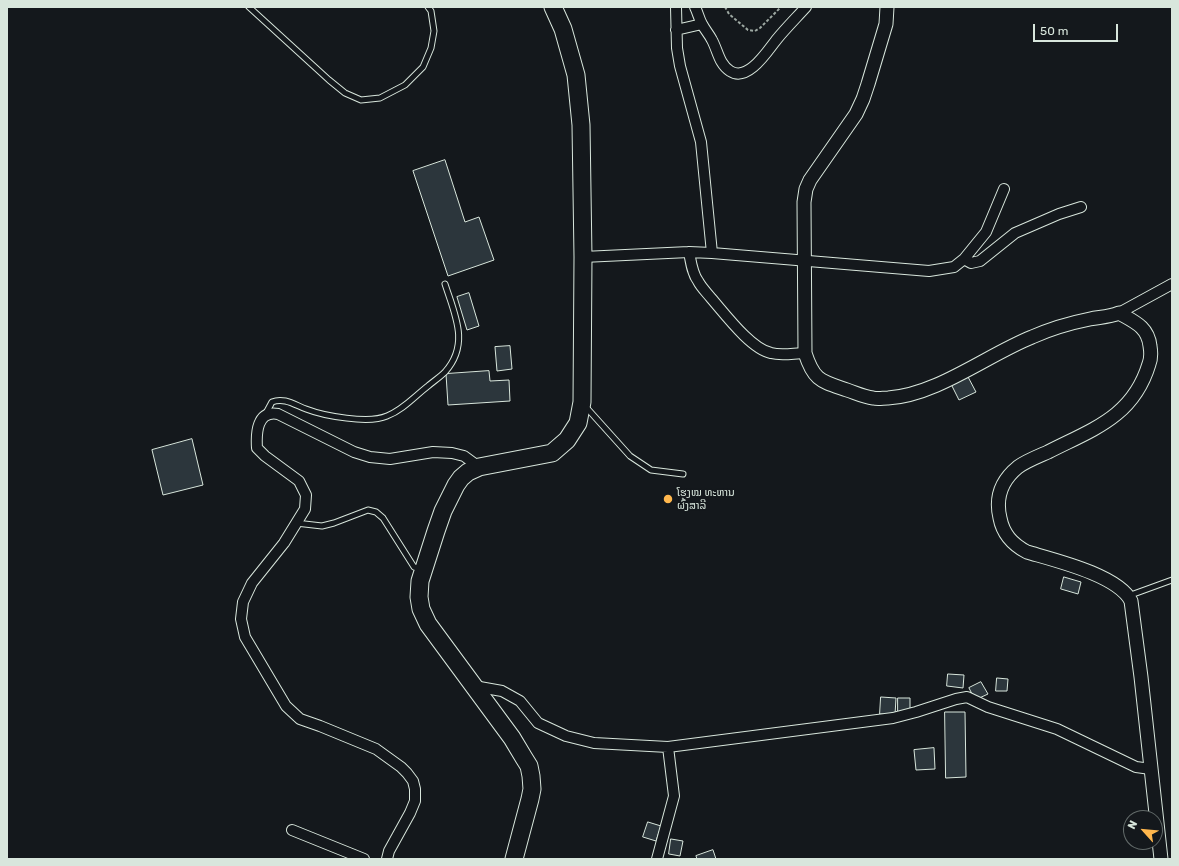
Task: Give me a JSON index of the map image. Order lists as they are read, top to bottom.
{
  "places": ["ໂຮງໝ ທະຫານ ຜົ້ງສາລີ"],
  "scale_bar": "50 m",
  "north": "top left"
}
